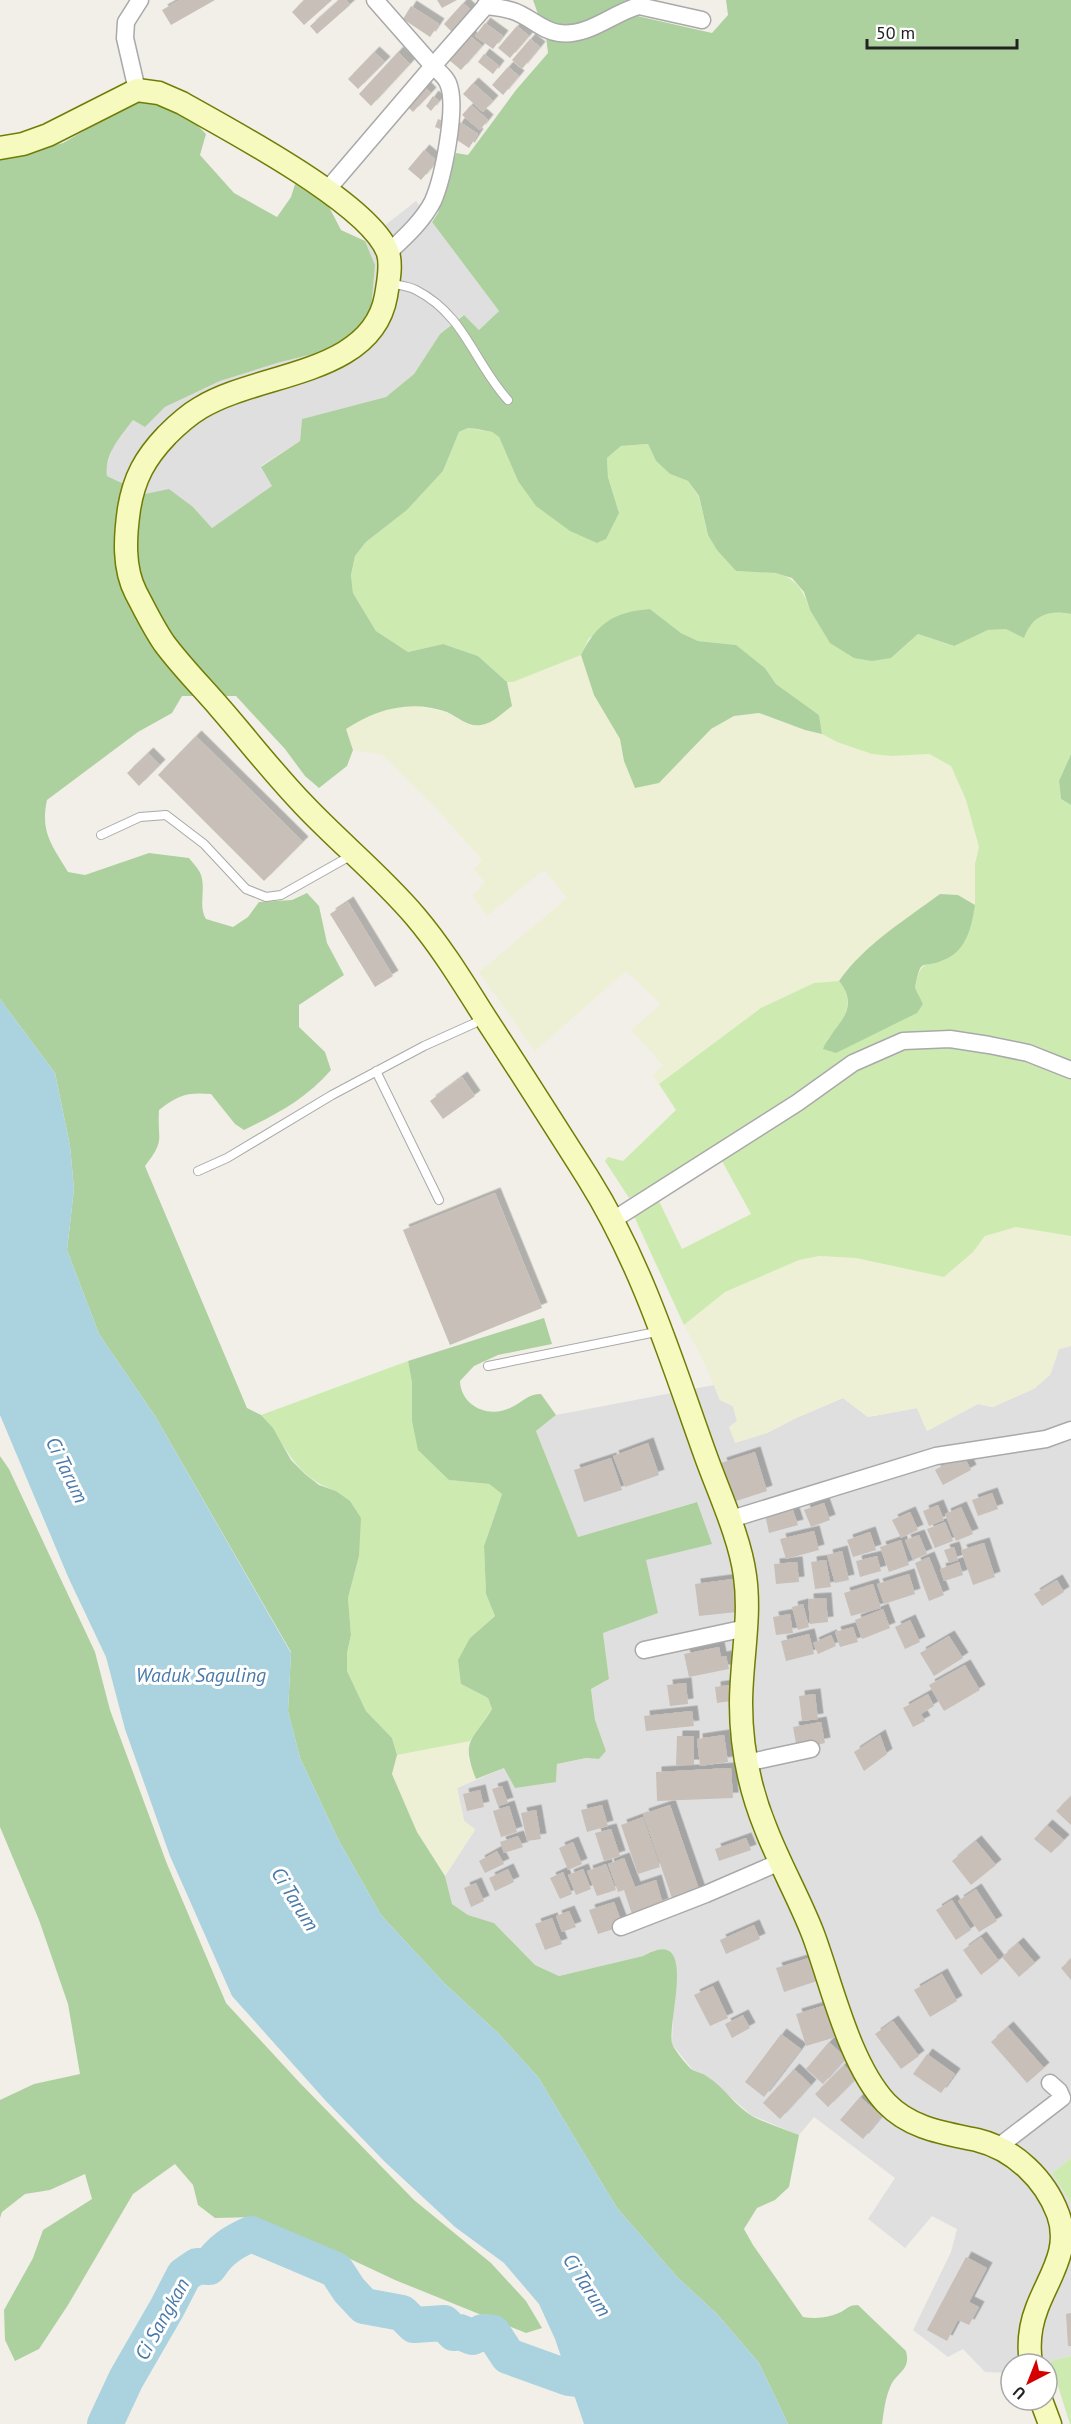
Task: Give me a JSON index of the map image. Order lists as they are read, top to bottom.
{
  "water": ["Ci Tarum", "Waduk Saguling", "Ci Sangkan"],
  "scale_bar": "50 m",
  "north": "bottom left"
}
